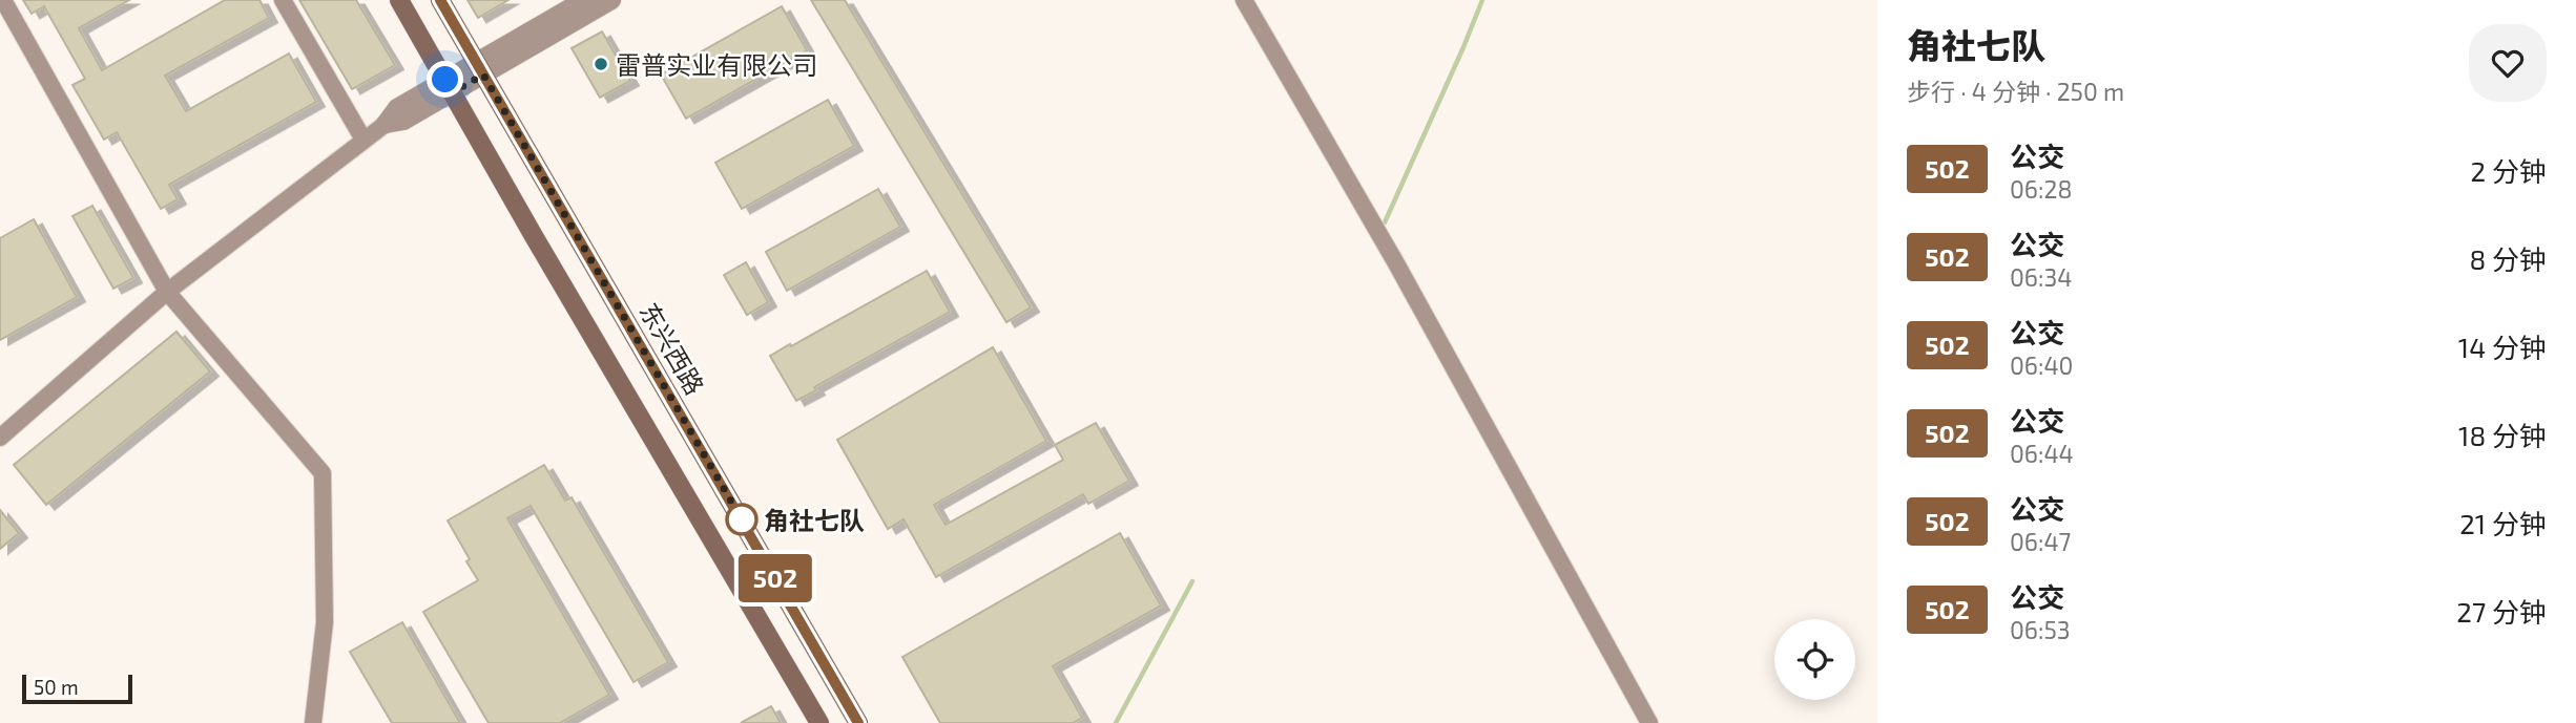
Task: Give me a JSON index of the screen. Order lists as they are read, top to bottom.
{
  "streets": {
    "main road": ["东兴西路"]
  },
  "places": ["雷普实业有限公司", "角社七队"],
  "lines": ["bus line 502"],
  "scale_bar": "50 m",
  "page": {
    "on_map": "502",
    "heading": ["角社七队", "步行 · 4 分钟 · 250 m"],
    "list": [
      {
        "mark": "502",
        "name": "公交",
        "note": "06:28",
        "value": "2 分钟"
      },
      {
        "mark": "502",
        "name": "公交",
        "note": "06:34",
        "value": "8 分钟"
      },
      {
        "mark": "502",
        "name": "公交",
        "note": "06:40",
        "value": "14 分钟"
      },
      {
        "mark": "502",
        "name": "公交",
        "note": "06:44",
        "value": "18 分钟"
      },
      {
        "mark": "502",
        "name": "公交",
        "note": "06:47",
        "value": "21 分钟"
      },
      {
        "mark": "502",
        "name": "公交",
        "note": "06:53",
        "value": "27 分钟"
      }
    ],
    "scale": "50 m"
  }
}
